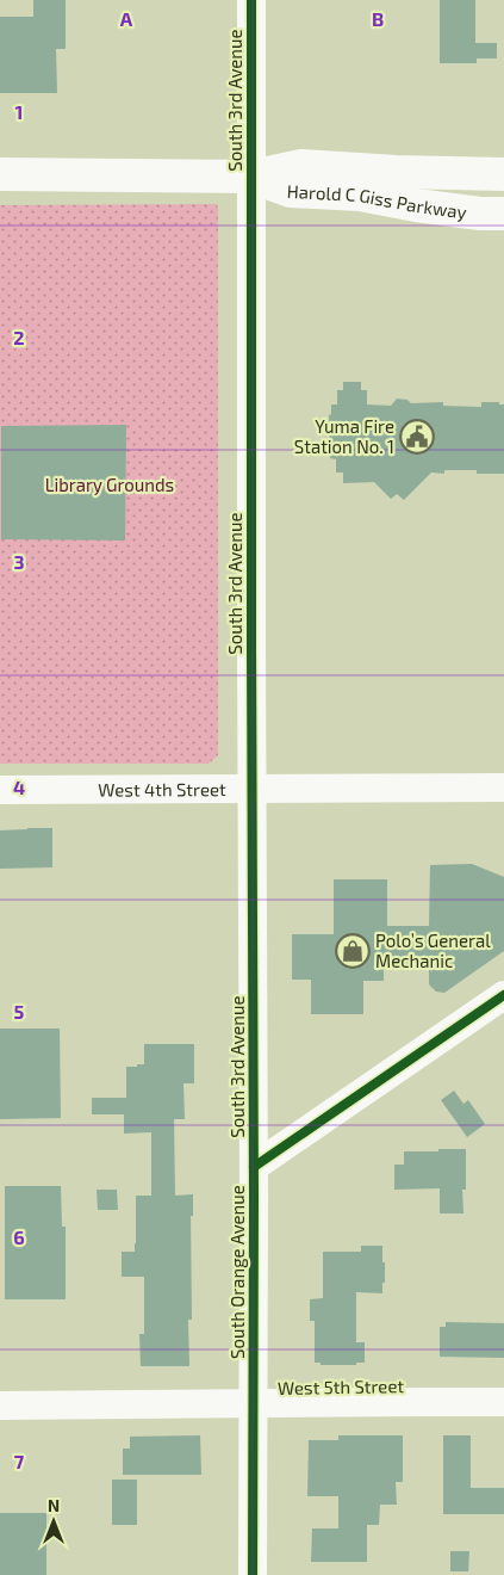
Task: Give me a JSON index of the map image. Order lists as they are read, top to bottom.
{
  "streets": {
    "main road": ["Harold C Giss Parkway"],
    "street": [
      "South 3rd Avenue",
      "West 4th Street",
      "South Orange Avenue",
      "West 5th Street"
    ]
  },
  "crossings": [
    ["South 3rd Avenue", "Harold C Giss Parkway"],
    ["South 3rd Avenue", "West 4th Street"],
    ["South 3rd Avenue", "South Orange Avenue"],
    ["South Orange Avenue", "West 5th Street"]
  ],
  "parks": ["Library Grounds"],
  "places": {
    "public building": ["Yuma Fire Station No. 1"],
    "shop": ["Polo’s General Mechanic"]
  },
  "north": "top",
  "grid": {
    "columns": ["A", "B"],
    "rows": [
      "1",
      "2",
      "3",
      "4",
      "5",
      "6",
      "7"
    ]
  }
}
